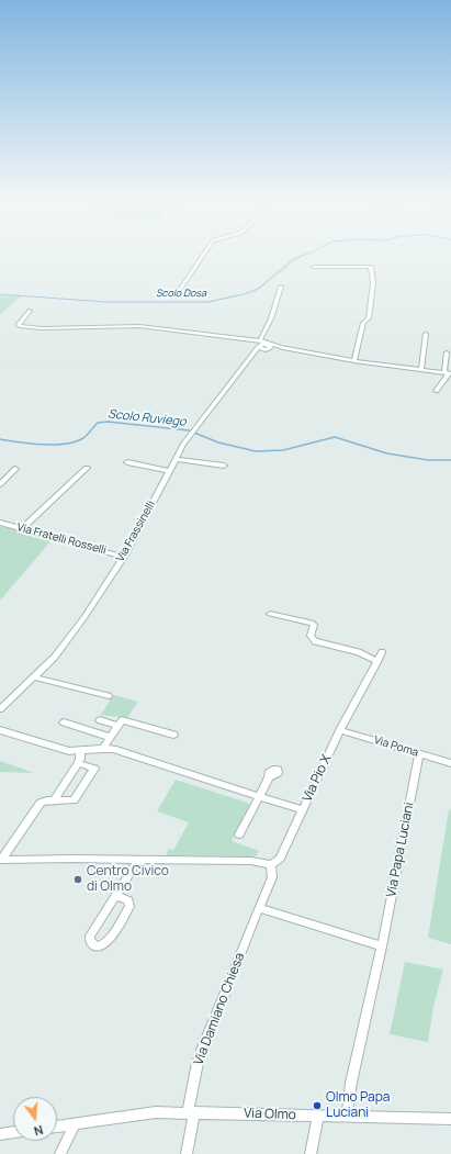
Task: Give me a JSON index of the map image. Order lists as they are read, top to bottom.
{
  "streets": {
    "street": [
      "Via Frassinelli",
      "Via Fratelli Rosselli",
      "Via Poma",
      "Via Pio X",
      "Via Papa Luciani",
      "Via Damiano Chiesa",
      "Via Olmo"
    ]
  },
  "crossings": [
    ["Via Frassinelli", "Via Fratelli Rosselli"],
    ["Via Poma", "Via Pio X"],
    ["Via Poma", "Via Papa Luciani"],
    ["Via Papa Luciani", "Via Olmo"],
    ["Via Damiano Chiesa", "Via Olmo"]
  ],
  "water": ["Scolo Dosa", "Scolo Ruviego"],
  "places": ["Centro Civico di Olmo", "Olmo Papa Luciani"],
  "north": "bottom"
}
